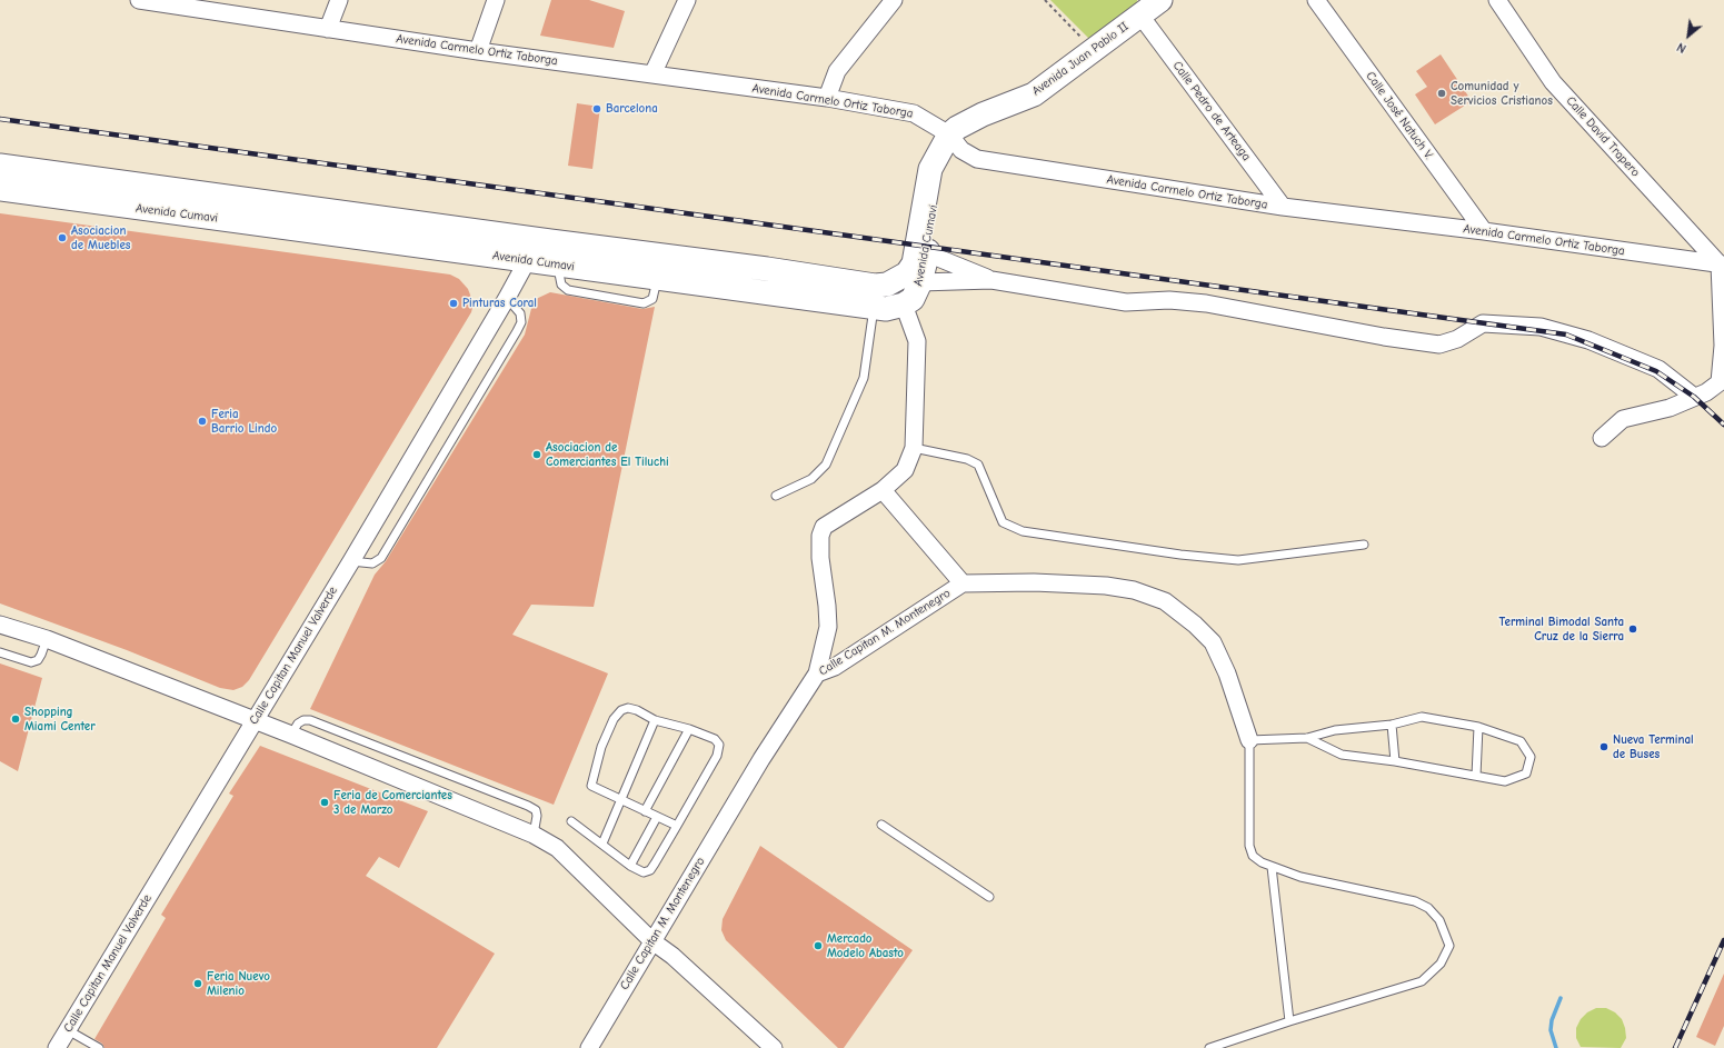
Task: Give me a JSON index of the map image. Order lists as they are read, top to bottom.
{
  "streets": {
    "street": [
      "Avenida Carmelo Ortiz Taborga",
      "Avenida Juan Pablo II",
      "Calle Pedro de Arteaga",
      "Calle José Natuch V.",
      "Calle David Trapero",
      "Avenida Cumavi",
      "Calle Capitan M. Montenegro",
      "Calle Capitan Manuel Valverde"
    ]
  },
  "crossings": [
    ["Avenida Carmelo Ortiz Taborga", "Avenida Juan Pablo II"],
    ["Avenida Carmelo Ortiz Taborga", "Calle Pedro de Arteaga"],
    ["Avenida Carmelo Ortiz Taborga", "Calle José Natuch V."],
    ["Avenida Carmelo Ortiz Taborga", "Calle David Trapero"],
    ["Avenida Carmelo Ortiz Taborga", "Avenida Cumavi"],
    ["Avenida Juan Pablo II", "Calle Pedro de Arteaga"],
    ["Avenida Juan Pablo II", "Avenida Cumavi"],
    ["Avenida Cumavi", "Calle Capitan Manuel Valverde"]
  ],
  "places": [
    "Comunidad y Servicios Cristianos",
    "Barcelona",
    "Asociacion de Muebles",
    "Pinturas Coral",
    "Feria Barrio Lindo",
    "Asociacion de Comerciantes El Tiluchi",
    "Terminal Bimodal Santa Cruz de la Sierra",
    "Shopping Miami Center",
    "Nueva Terminal de Buses",
    "Feria de Comerciantes 3 de Marzo",
    "Mercado Modelo Abasto",
    "Feria Nuevo Milenio"
  ],
  "north": "bottom left"
}
